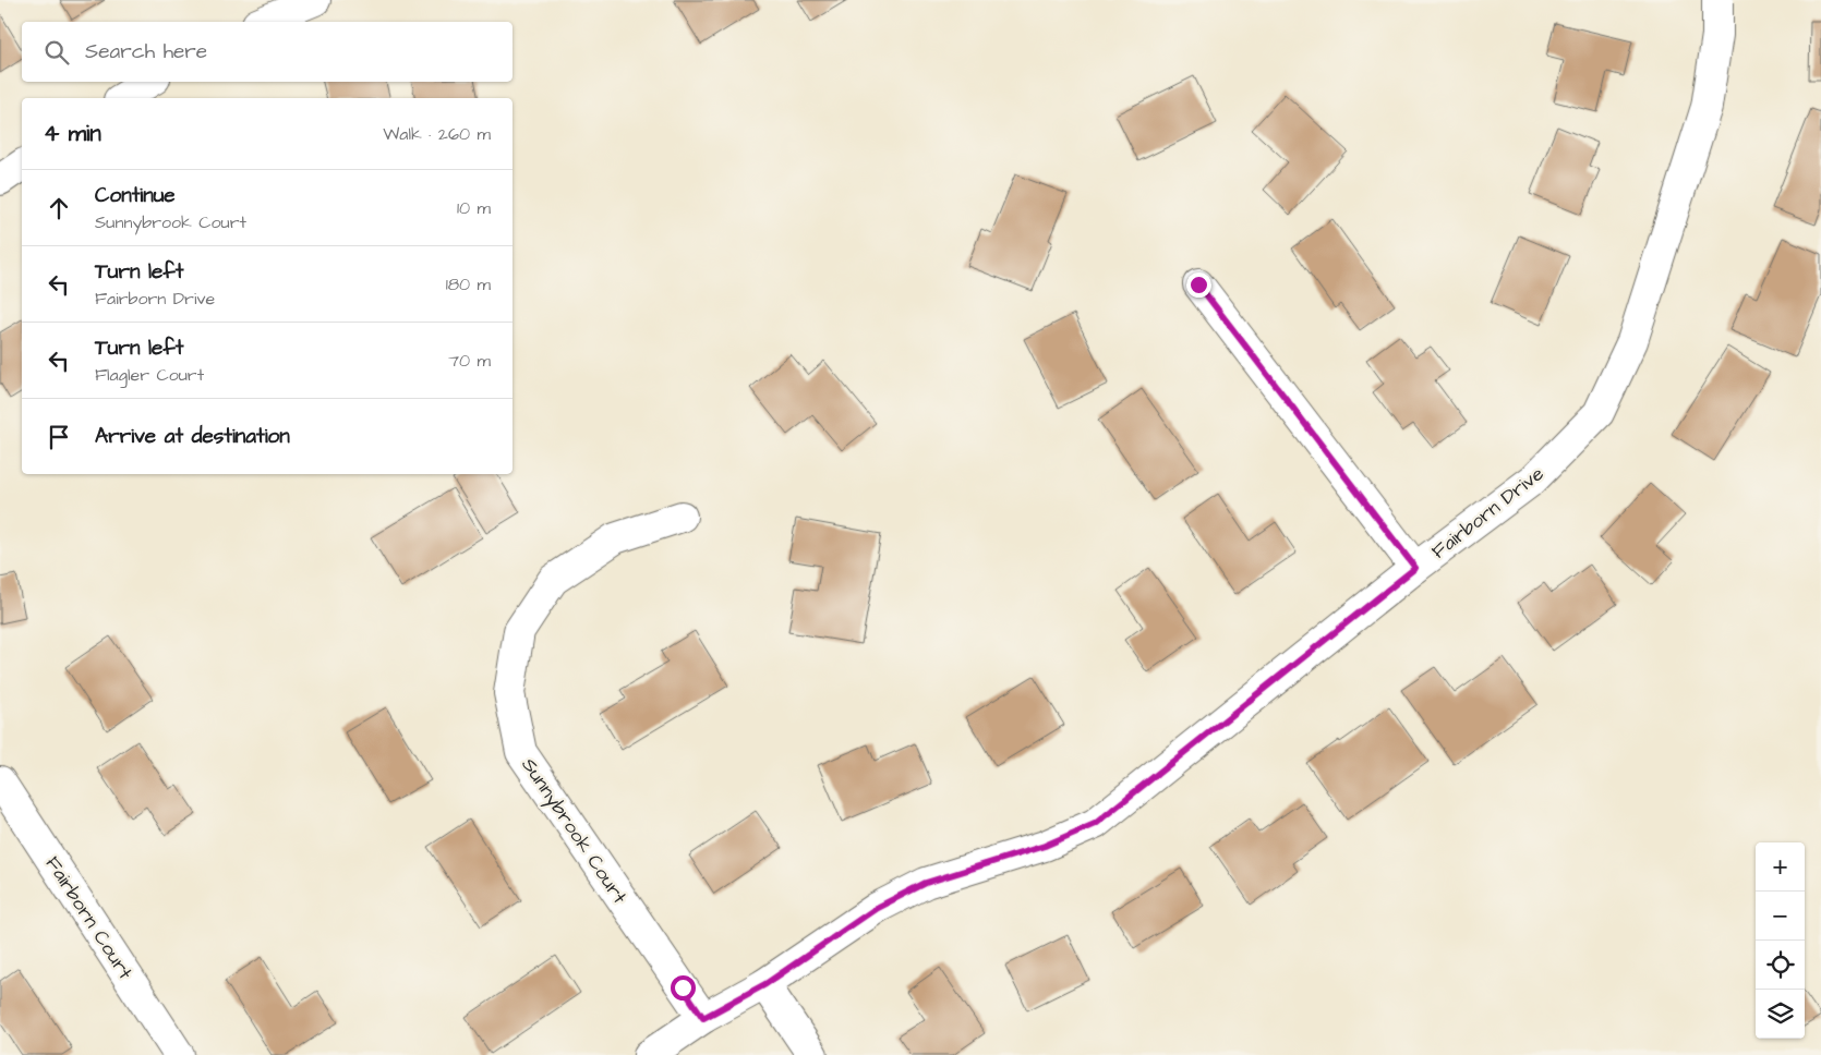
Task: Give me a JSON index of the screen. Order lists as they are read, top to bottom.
{
  "streets": {
    "street": ["Fairborn Drive", "Sunnybrook Court", "Fairborn Court"]
  },
  "crossings": [
    ["Fairborn Drive", "Sunnybrook Court"]
  ],
  "page": {
    "search": "Search here",
    "heading": ["4 min", "Walk · 260 m"],
    "list": [
      ["Continue", "Sunnybrook Court", "10 m"],
      ["Turn left", "Fairborn Drive", "180 m"],
      ["Turn left", "Flagler Court", "70 m"],
      "Arrive at destination"
    ],
    "map_buttons": ["+", "−"]
  }
}
